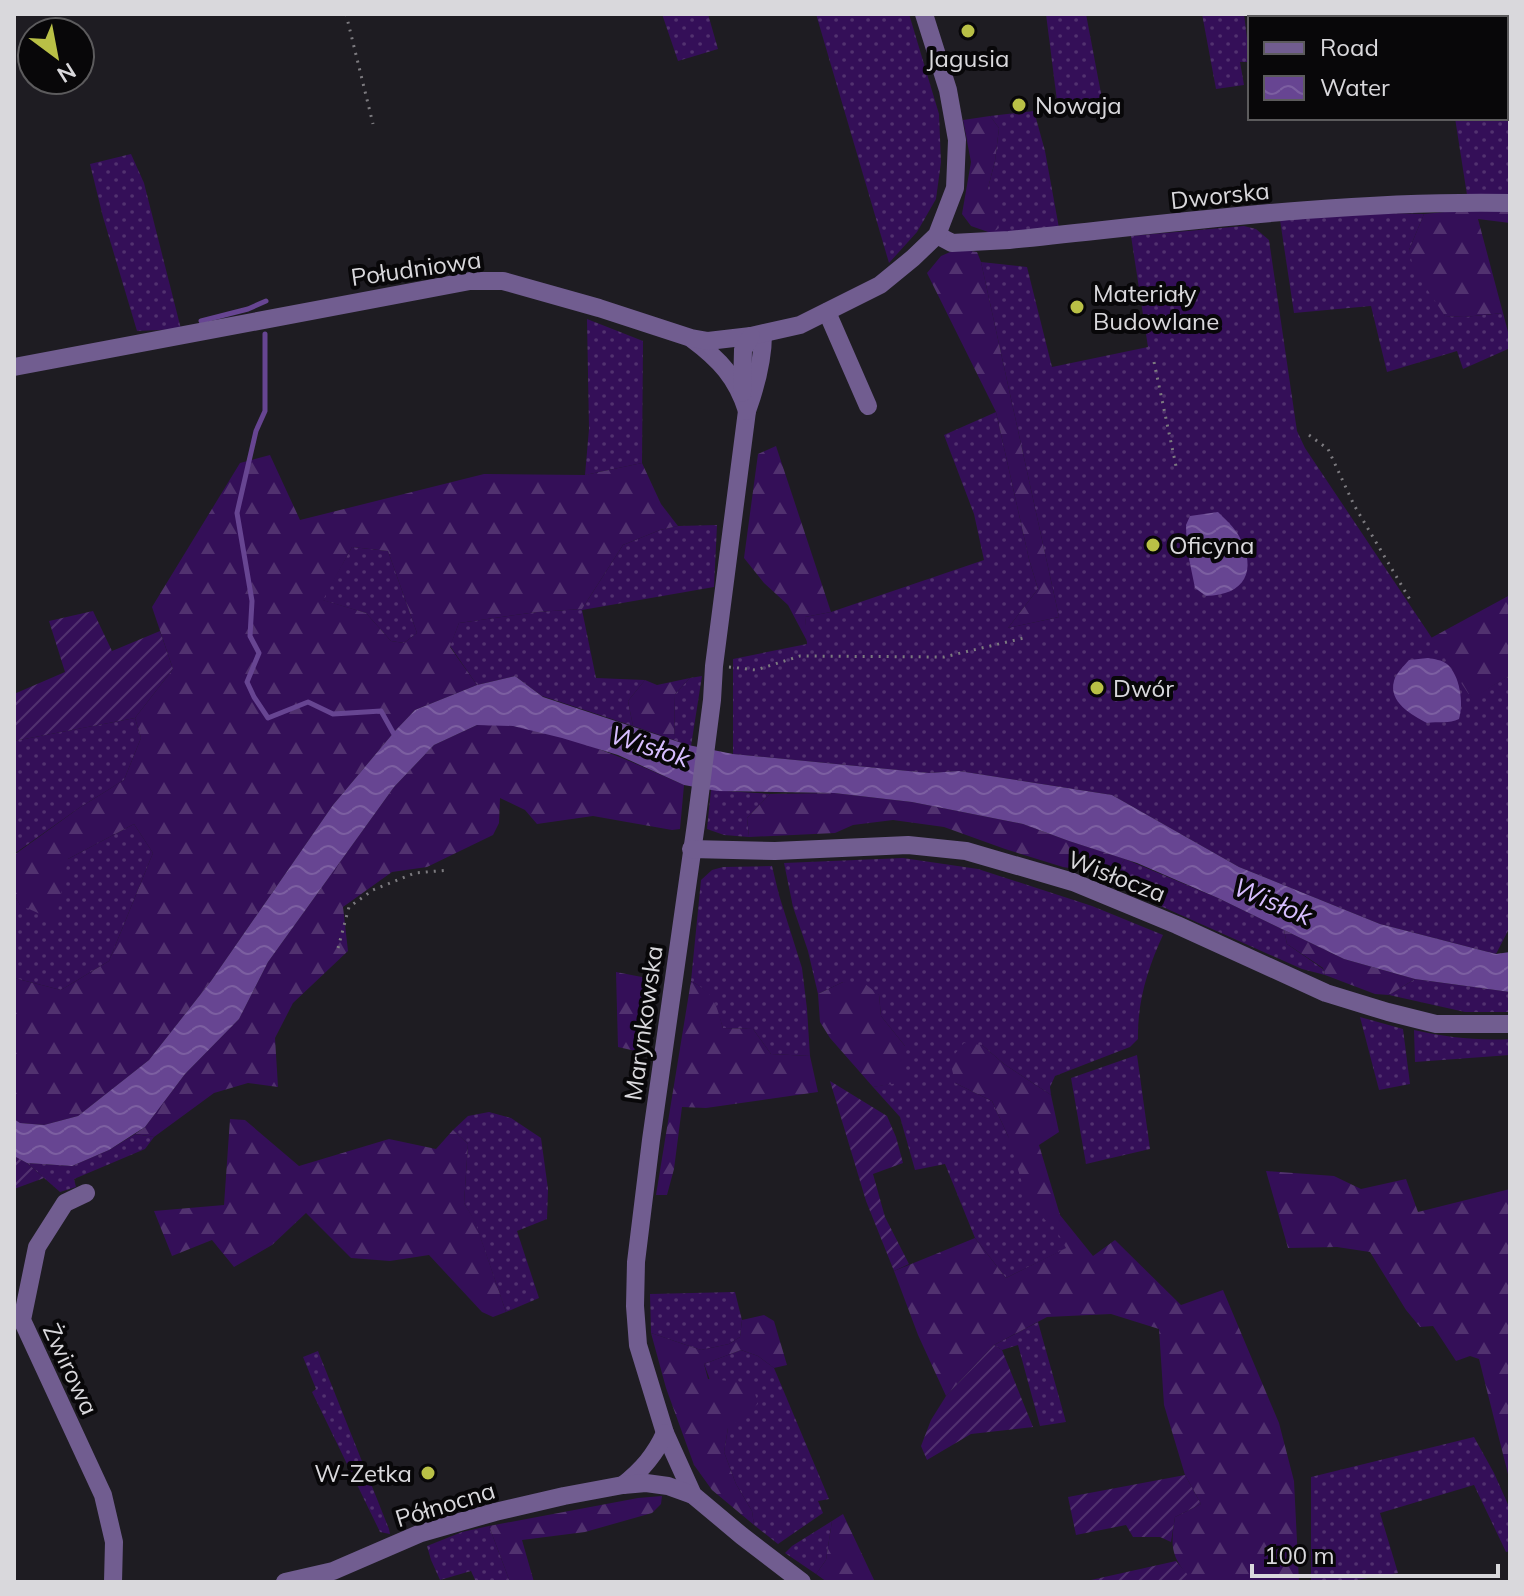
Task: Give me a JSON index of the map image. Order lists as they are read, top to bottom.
{
  "streets": {
    "street": [
      "Dworska",
      "Południowa",
      "Wisłocza",
      "Marynkowska",
      "Żwirowa",
      "Północna"
    ]
  },
  "crossings": [
    ["Dworska", "Południowa"],
    ["Południowa", "Marynkowska"],
    ["Wisłocza", "Marynkowska"],
    ["Marynkowska", "Północna"]
  ],
  "water": ["Wisłok"],
  "places": [
    "Jagusia",
    "Nowaja",
    "Materiały Budowlane",
    "Oficyna",
    "Dwór",
    "W-Zetka"
  ],
  "legend": ["Road", "Water"],
  "scale_bar": "100 m",
  "north": "bottom right"
}
